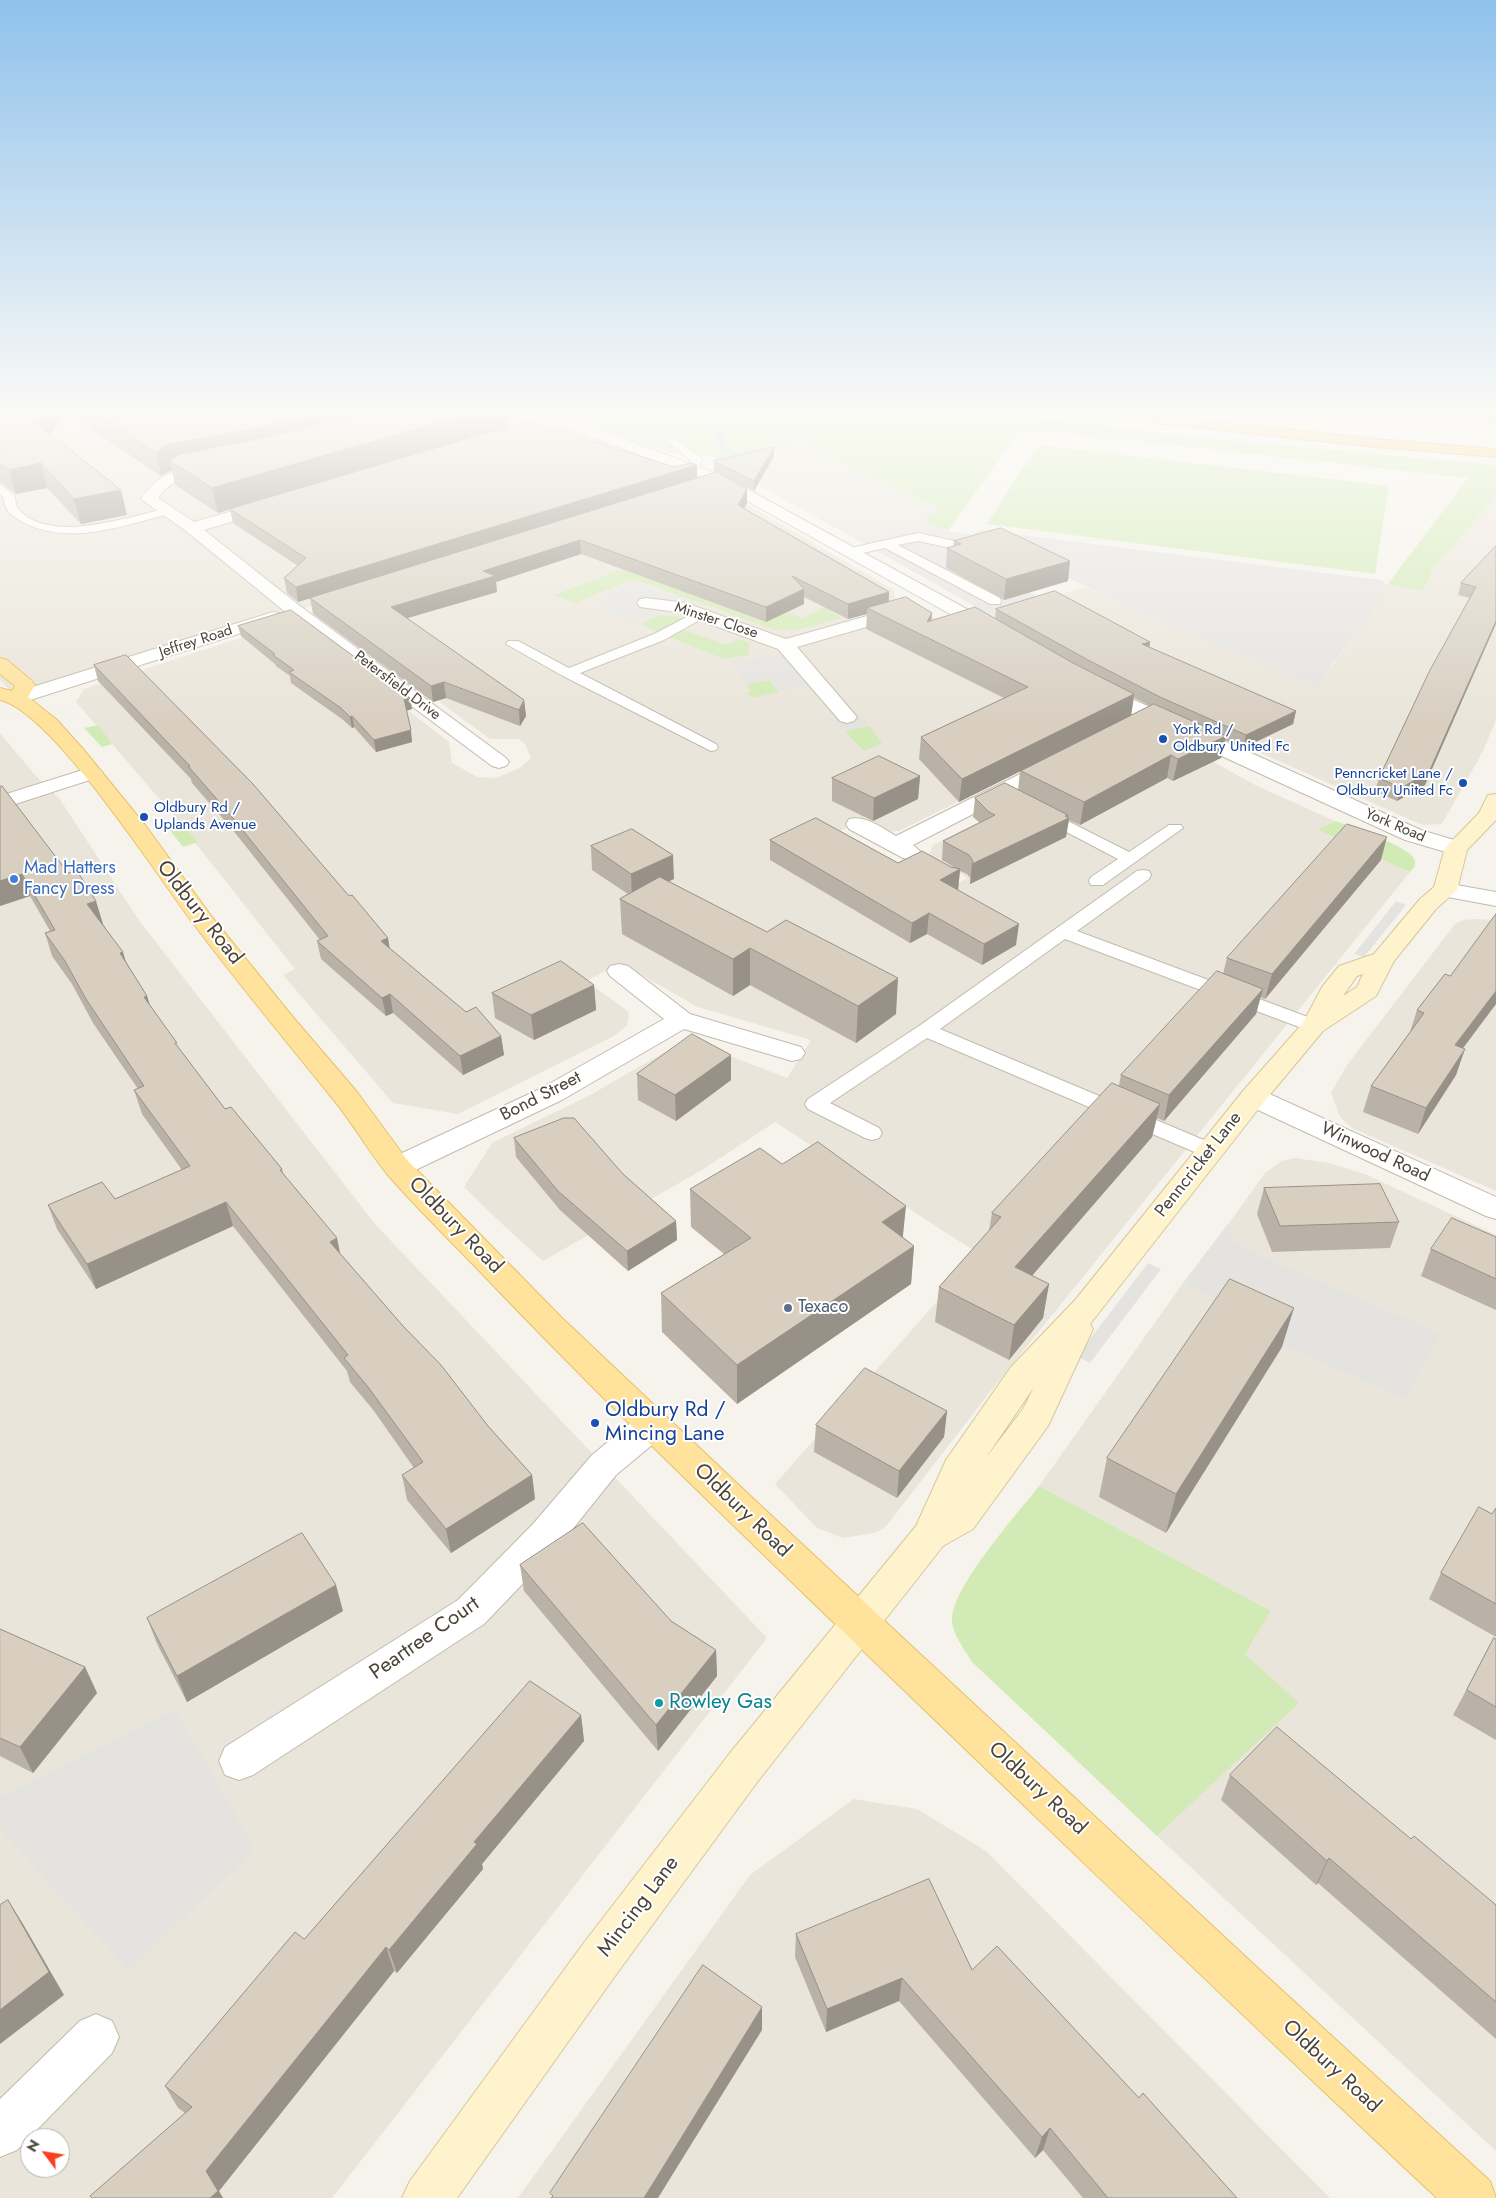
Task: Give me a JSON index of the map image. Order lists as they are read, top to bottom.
{
  "streets": {
    "main road": ["Oldbury Road"],
    "street": [
      "Minster Close",
      "Jeffrey Road",
      "Petersfield Drive",
      "York Road",
      "Bond Street",
      "Winwood Road",
      "Penncricket Lane",
      "Peartree Court",
      "Mincing Lane"
    ]
  },
  "crossings": [
    ["Jeffrey Road", "Petersfield Drive"],
    ["Jeffrey Road", "Oldbury Road"],
    ["Oldbury Road", "Bond Street"],
    ["Oldbury Road", "Penncricket Lane"],
    ["Oldbury Road", "Peartree Court"],
    ["Oldbury Road", "Mincing Lane"],
    ["Winwood Road", "Penncricket Lane"],
    ["Penncricket Lane", "Mincing Lane"]
  ],
  "places": [
    "York Rd / Oldbury United Fc",
    "Penncricket Lane / Oldbury United Fc",
    "Oldbury Rd / Uplands Avenue",
    "Mad Hatters Fancy Dress",
    "Texaco",
    "Oldbury Rd / Mincing Lane",
    "Rowley Gas"
  ],
  "north": "top left"
}
